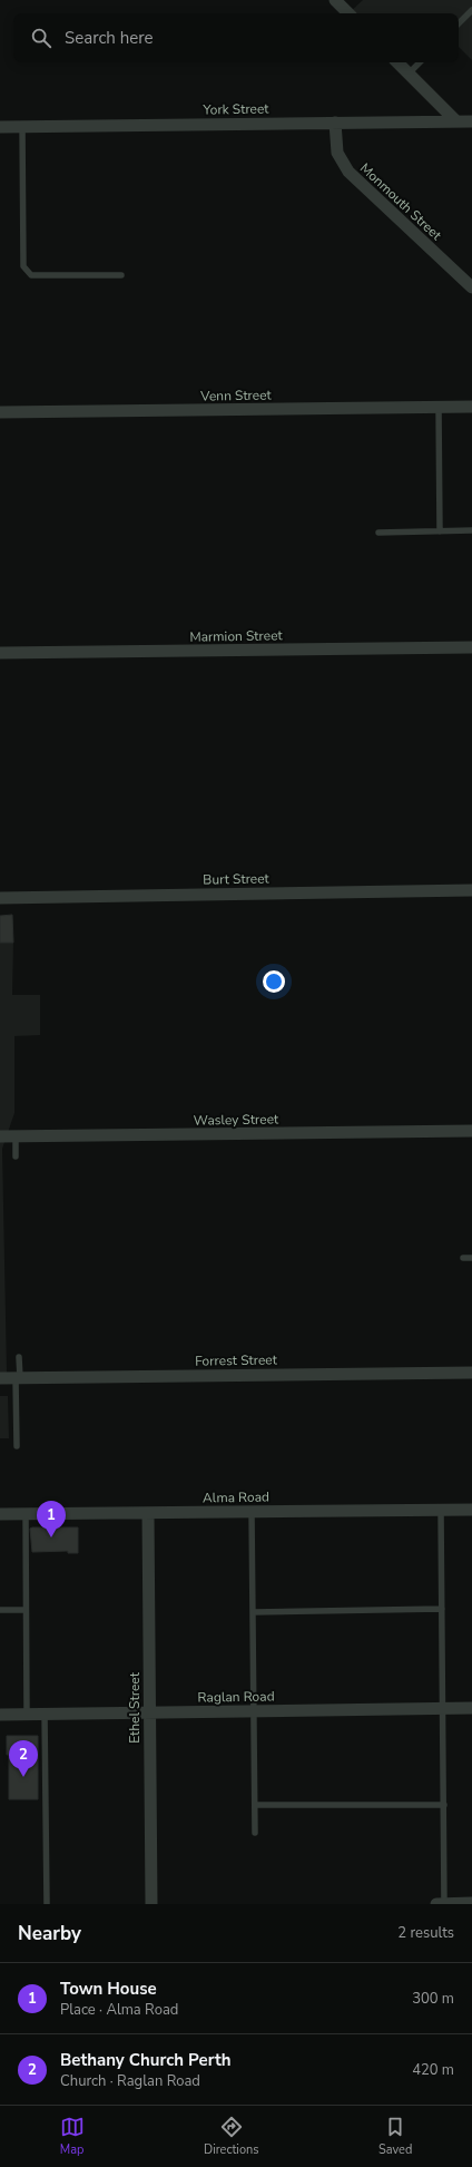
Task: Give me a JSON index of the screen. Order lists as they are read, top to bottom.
{
  "streets": {
    "street": [
      "York Street",
      "Monmouth Street",
      "Venn Street",
      "Marmion Street",
      "Burt Street",
      "Wasley Street",
      "Forrest Street",
      "Alma Road",
      "Raglan Road",
      "Ethel Street"
    ]
  },
  "crossings": [
    ["York Street", "Monmouth Street"],
    ["Alma Road", "Ethel Street"],
    ["Raglan Road", "Ethel Street"]
  ],
  "page": {
    "search": "Search here",
    "pins": ["1", "2"],
    "heading": ["Nearby", "2 results"],
    "list": [
      {
        "mark": "1",
        "name": "Town House",
        "note": "Place · Alma Road",
        "value": "300 m"
      },
      {
        "mark": "2",
        "name": "Bethany Church Perth",
        "note": "Church · Raglan Road",
        "value": "420 m"
      }
    ],
    "nav": ["Map", "Directions", "Saved"]
  }
}
